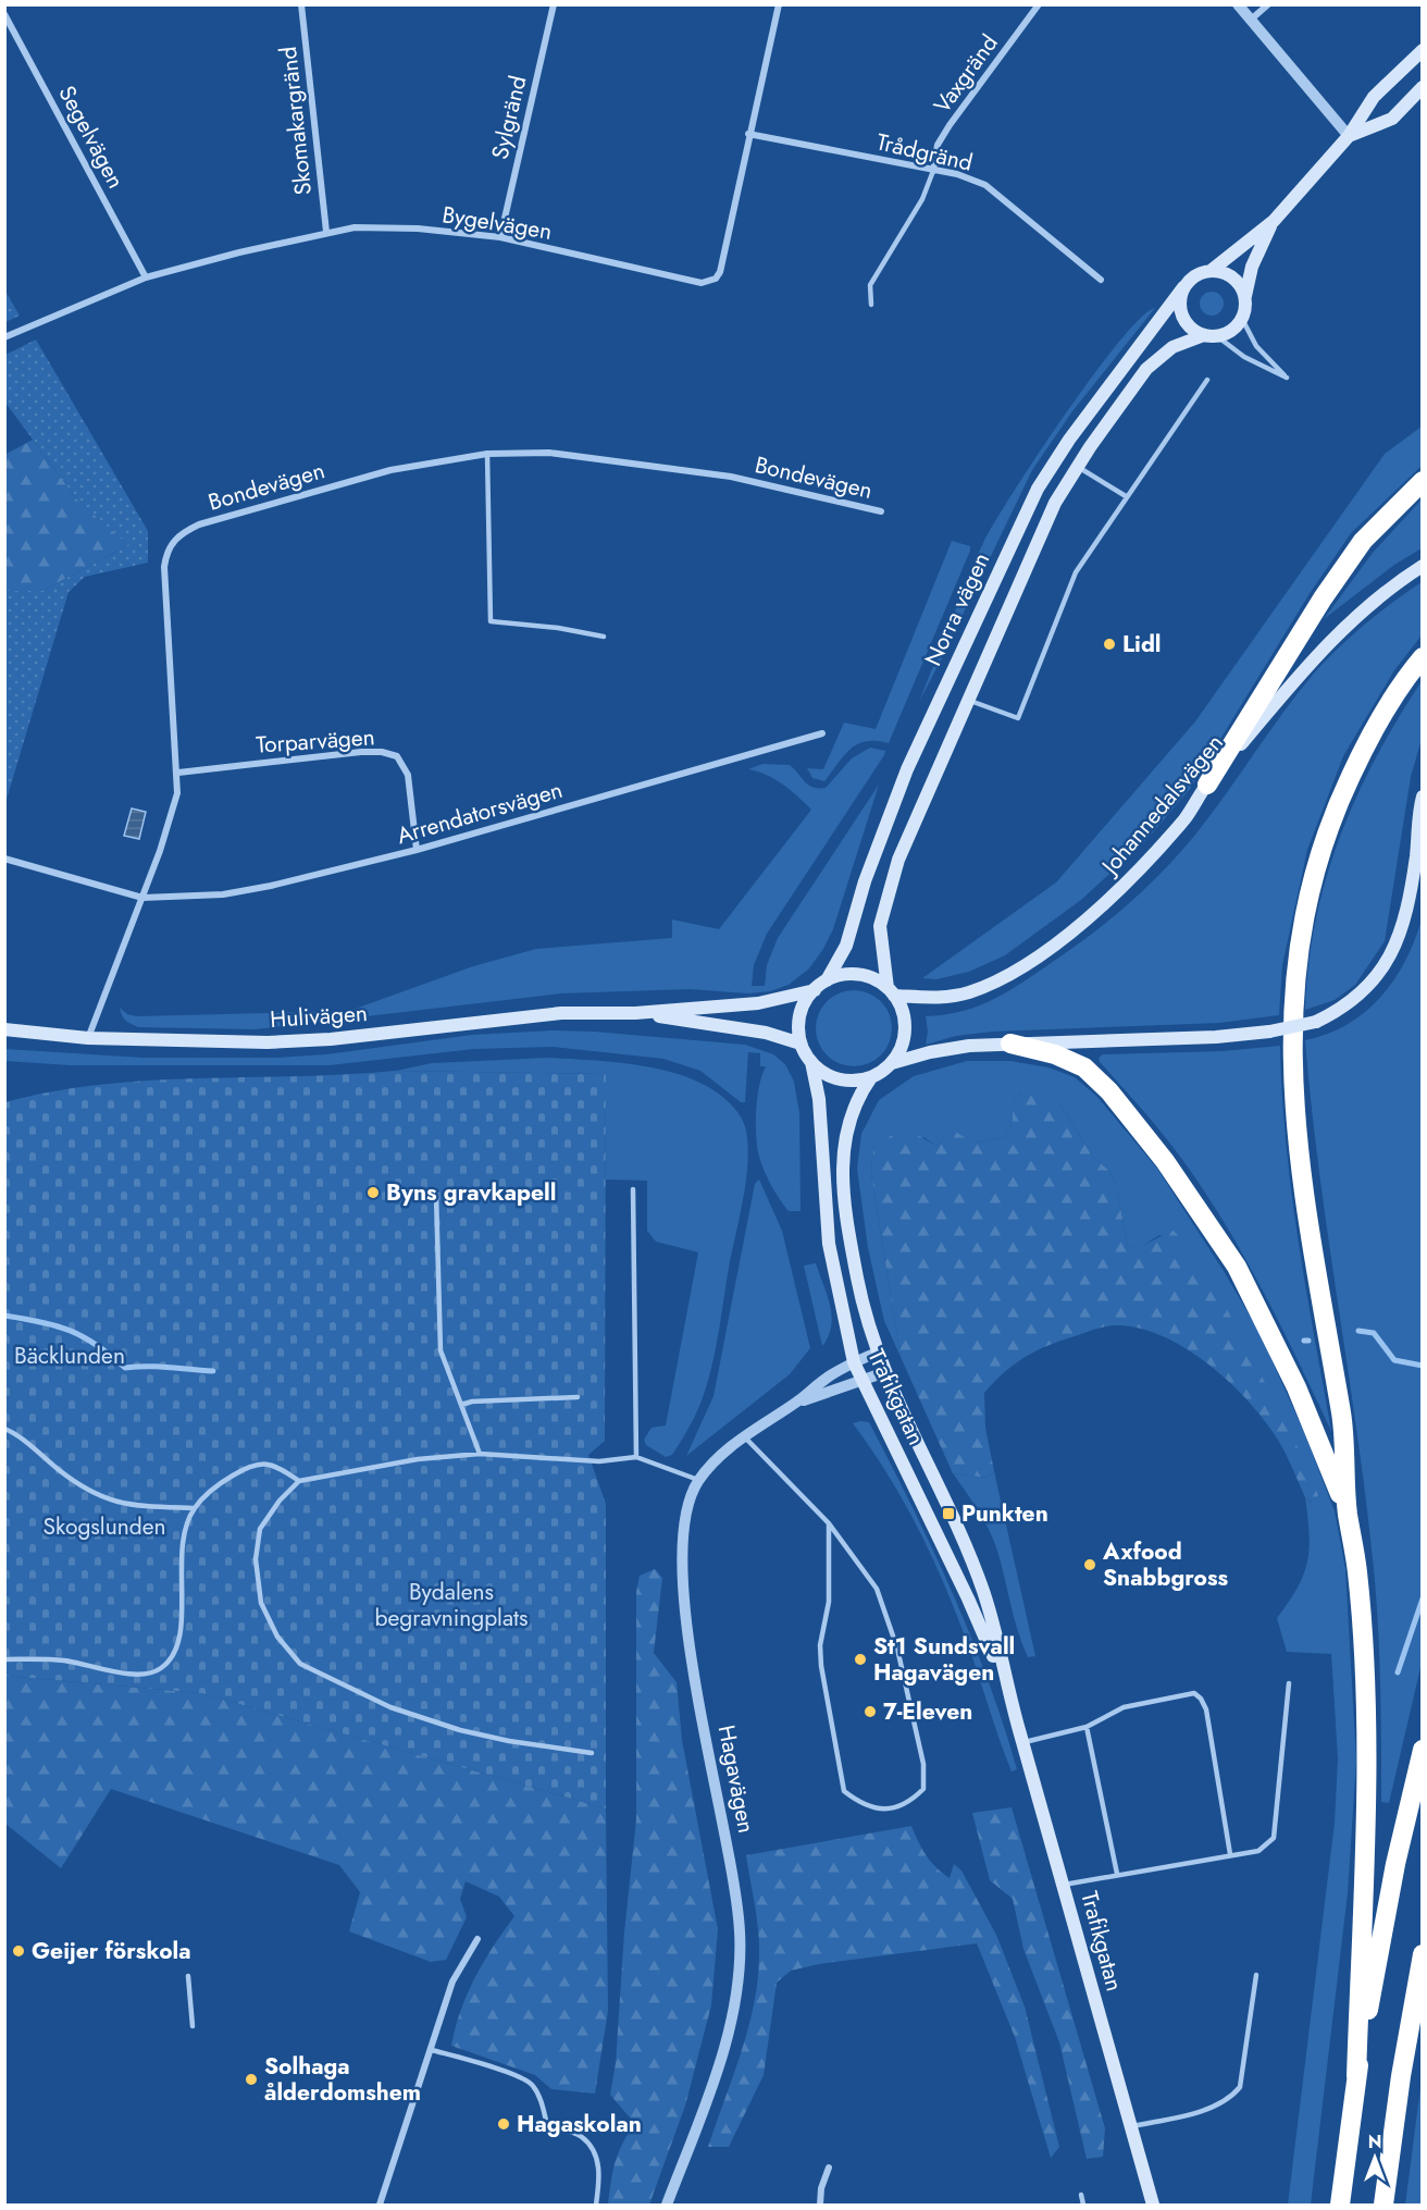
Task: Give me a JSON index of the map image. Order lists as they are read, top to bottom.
{
  "streets": {
    "main road": [
      "Norra vägen",
      "Johannedalsvägen",
      "Hulivägen",
      "Trafikgatan"
    ],
    "street": [
      "Vaxgränd",
      "Sylgränd",
      "Skomakargränd",
      "Segelvägen",
      "Trådgränd",
      "Bygelvägen",
      "Bondevägen",
      "Torparvägen",
      "Arrendatorsvägen",
      "Hagavägen"
    ]
  },
  "crossings": [
    ["Vaxgränd", "Trådgränd"],
    ["Sylgränd", "Bygelvägen"],
    ["Skomakargränd", "Bygelvägen"],
    ["Segelvägen", "Bygelvägen"],
    ["Trådgränd", "Bygelvägen"],
    ["Bondevägen", "Torparvägen"],
    ["Bondevägen", "Arrendatorsvägen"],
    ["Bondevägen", "Hulivägen"],
    ["Norra vägen", "Johannedalsvägen"],
    ["Norra vägen", "Hulivägen"],
    ["Norra vägen", "Trafikgatan"],
    ["Torparvägen", "Arrendatorsvägen"],
    ["Johannedalsvägen", "Hulivägen"],
    ["Johannedalsvägen", "Trafikgatan"],
    ["Hulivägen", "Trafikgatan"],
    ["Trafikgatan", "Hagavägen"]
  ],
  "parks": ["Bäcklunden", "Skogslunden", "Bydalens begravningplats"],
  "places": {
    "other": [
      "Lidl",
      "Byns gravkapell",
      "Axfood Snabbgross",
      "St1 Sundsvall Hagavägen",
      "7-Eleven",
      "Geijer förskola",
      "Solhaga ålderdomshem",
      "Hagaskolan"
    ],
    "transit": ["Punkten"]
  },
  "north": "top"
}
